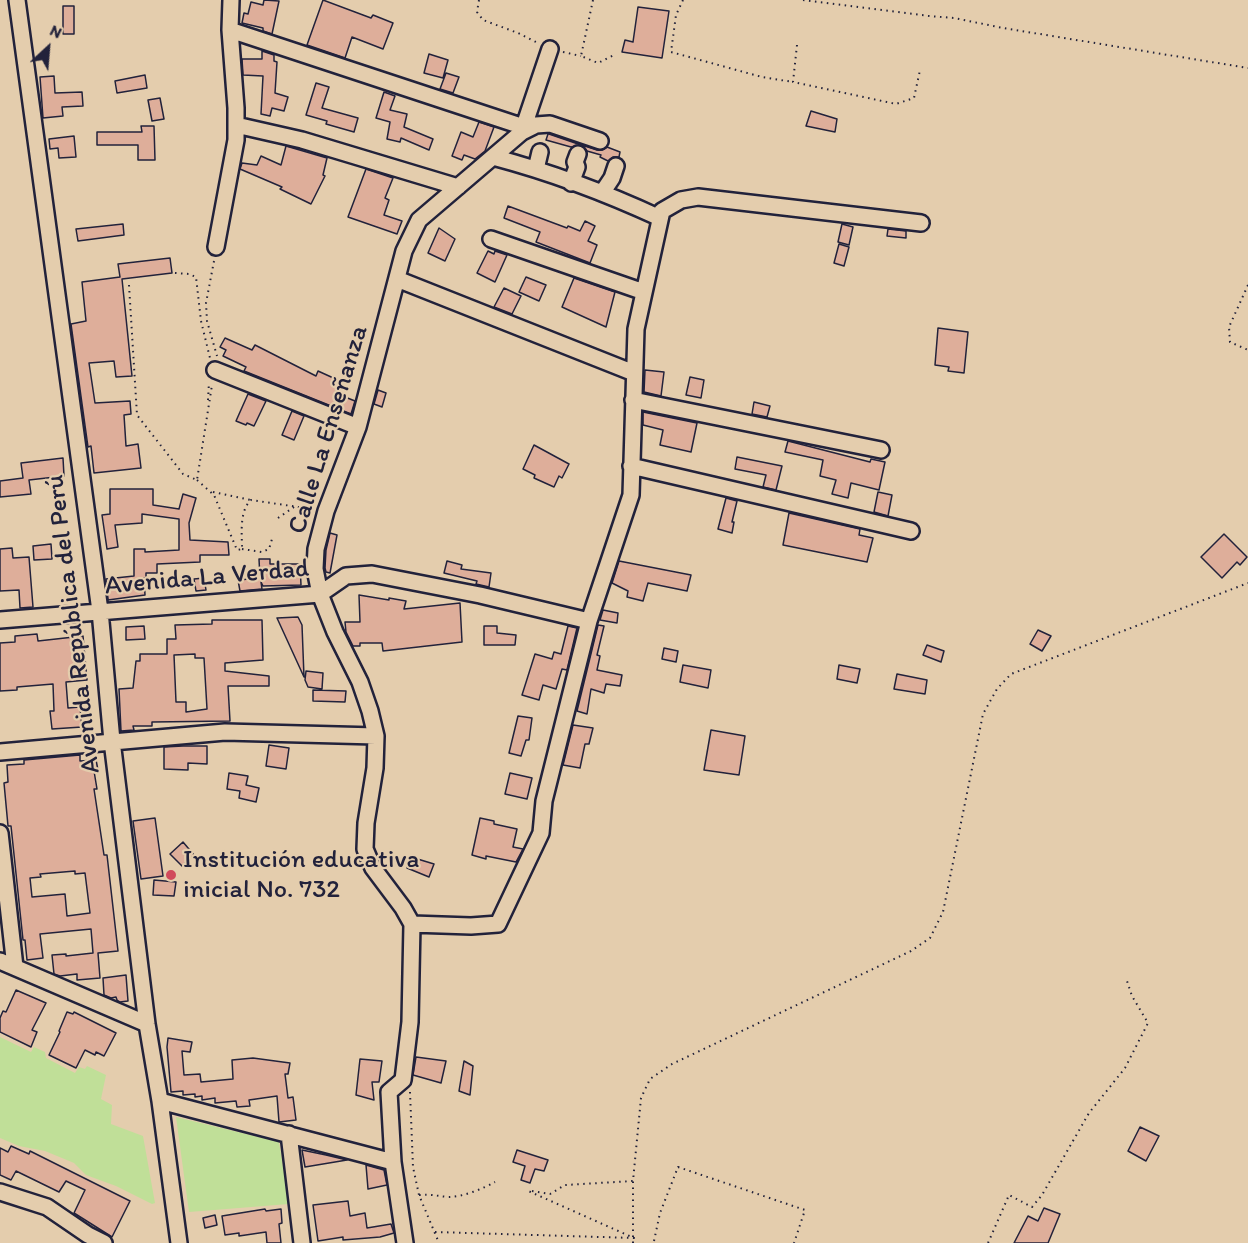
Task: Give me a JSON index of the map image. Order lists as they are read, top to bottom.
{
  "streets": {
    "street": ["Calle La Enseñanza", "Avenida La Verdad", "Avenida República del Perú"]
  },
  "crossings": [
    ["Calle La Enseñanza", "Avenida La Verdad"],
    ["Avenida La Verdad", "Avenida República del Perú"]
  ],
  "places": ["Institución educativa inicial No. 732"],
  "north": "top right"
}
